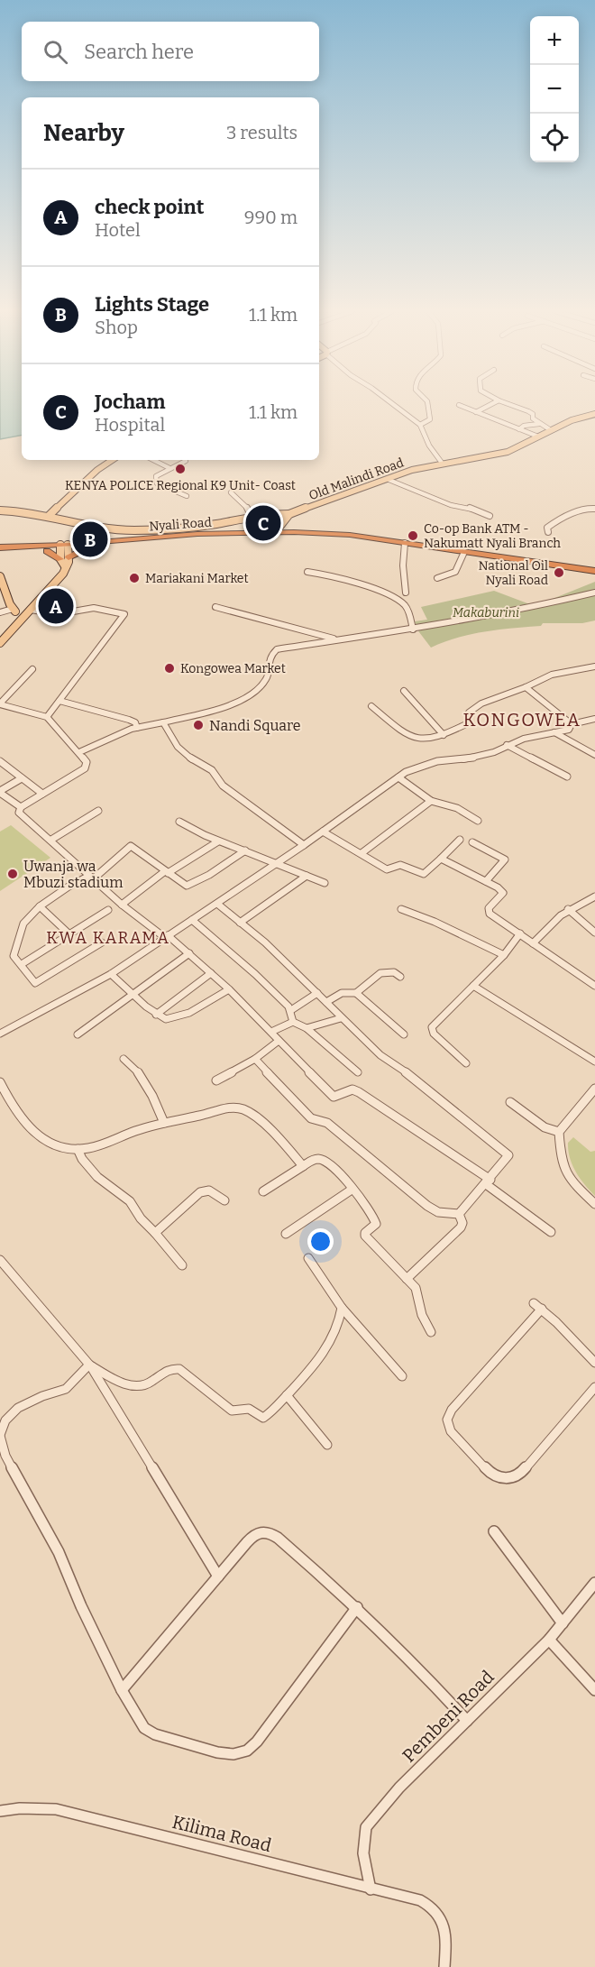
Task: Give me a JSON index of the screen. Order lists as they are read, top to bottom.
{
  "streets": {
    "highway": ["Nyali Road"],
    "main road": ["Old Malindi Road"],
    "street": ["Pembeni Road", "Kilima Road"]
  },
  "crossings": [
    ["Pembeni Road", "Kilima Road"]
  ],
  "districts": ["KONGOWEA", "KWA KARAMA"],
  "parks": ["Makaburini"],
  "places": [
    "KENYA POLICE Regional K9 Unit- Coast",
    "Co-op Bank ATM - Nakumatt Nyali Branch",
    "National Oil Nyali Road",
    "Mariakani Market",
    "Kongowea Market",
    "Nandi Square",
    "Uwanja wa Mbuzi stadium"
  ],
  "page": {
    "map_buttons": ["+", "−"],
    "search": "Search here",
    "heading": ["Nearby", "3 results"],
    "list": [
      {
        "mark": "A",
        "name": "check point",
        "note": "Hotel",
        "value": "990 m"
      },
      {
        "mark": "B",
        "name": "Lights Stage",
        "note": "Shop",
        "value": "1.1 km"
      },
      {
        "mark": "C",
        "name": "Jocham",
        "note": "Hospital",
        "value": "1.1 km"
      }
    ],
    "pins": ["C", "B", "A"]
  }
}
